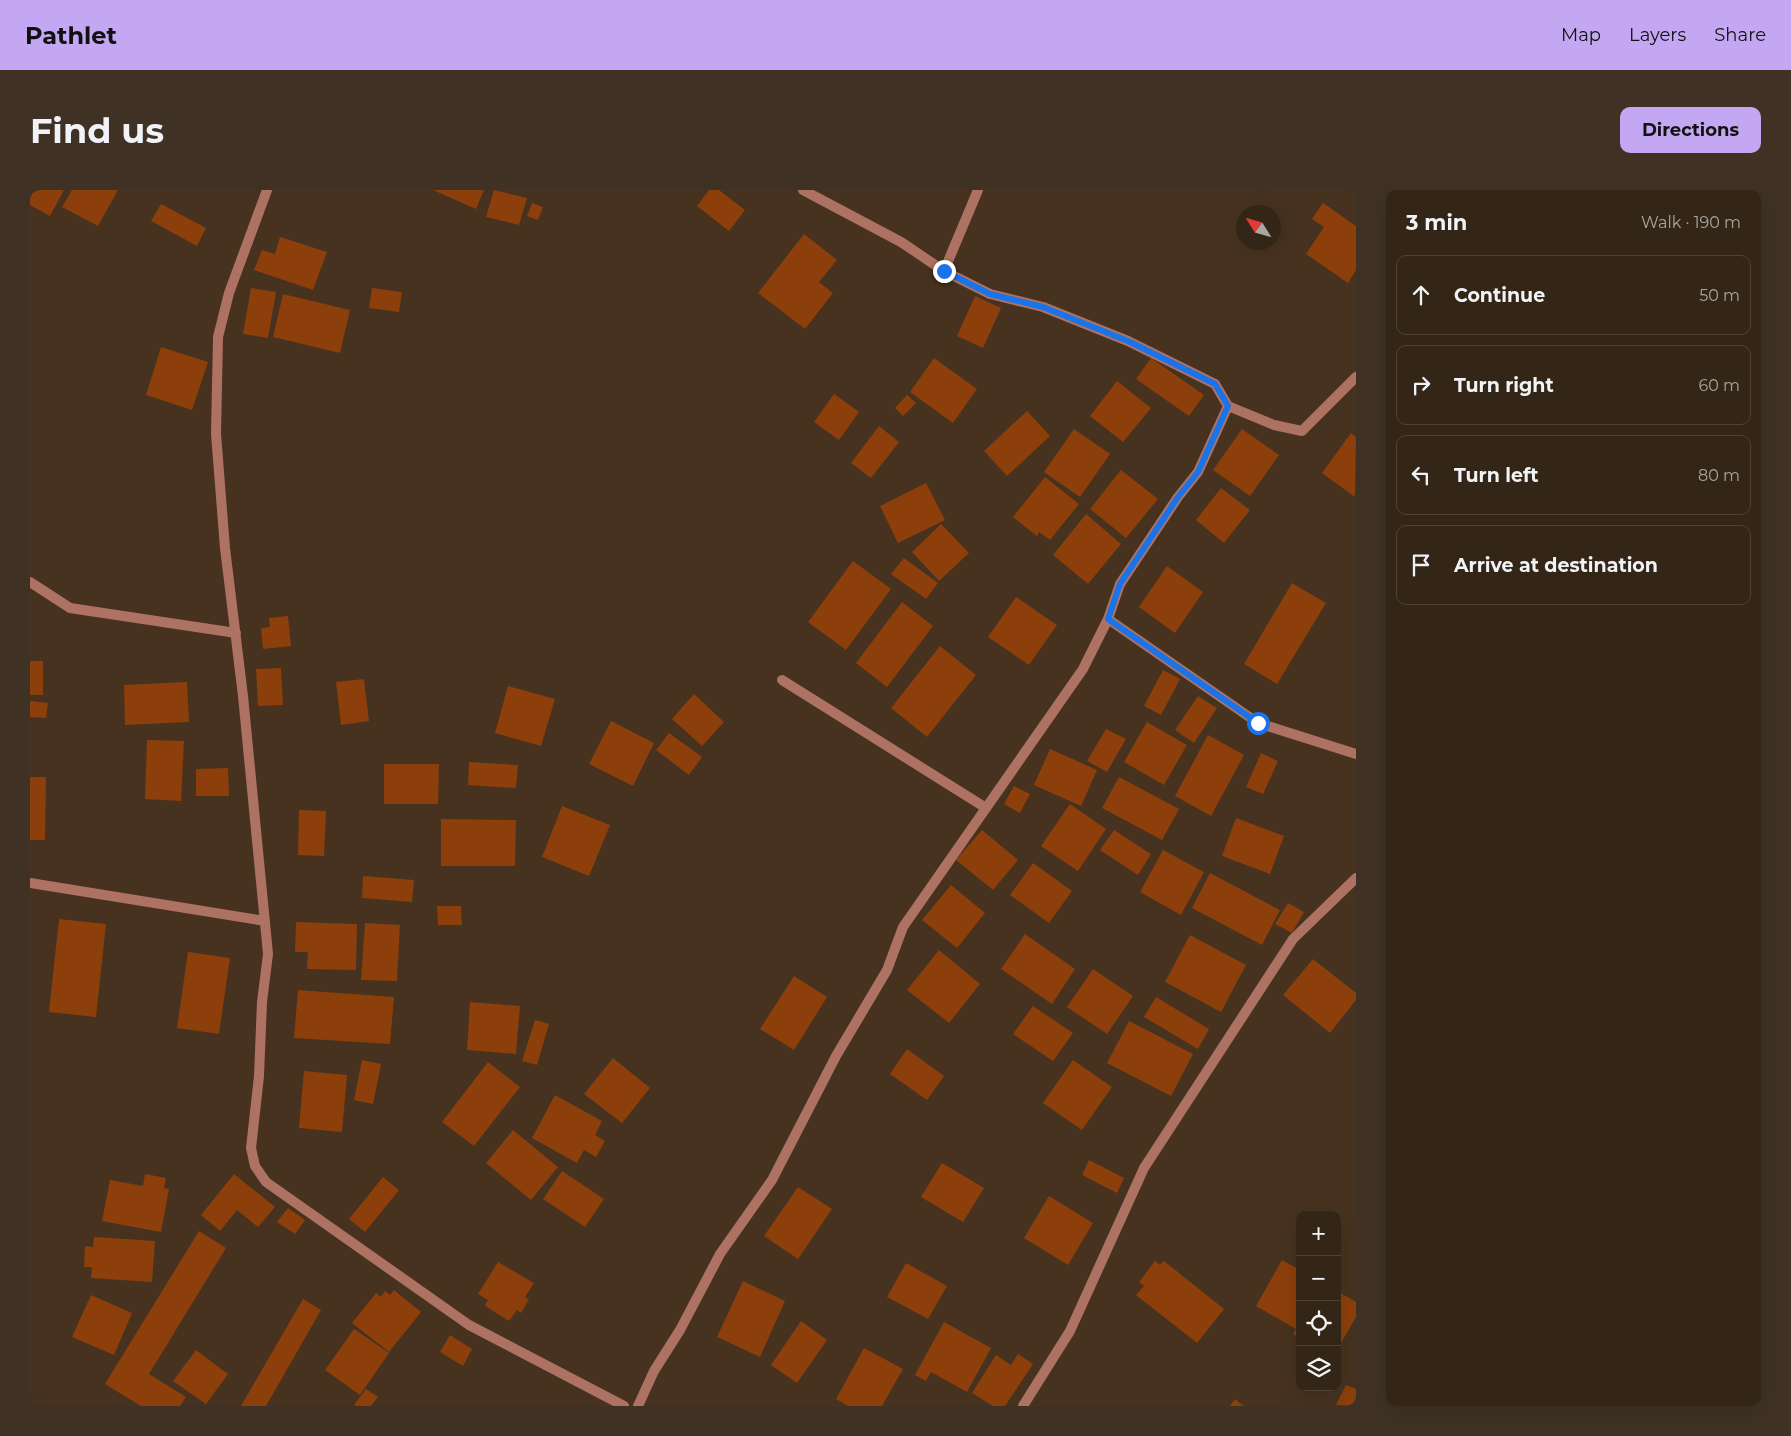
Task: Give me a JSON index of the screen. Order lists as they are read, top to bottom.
{
  "north": "top left",
  "page": {
    "header": "Pathlet",
    "nav": ["Map", "Layers", "Share"],
    "buttons": "Directions",
    "title": "Find us",
    "heading": ["3 min", "Walk · 190 m"],
    "list": [
      ["Continue", "50 m"],
      ["Turn right", "60 m"],
      ["Turn left", "80 m"],
      "Arrive at destination"
    ],
    "map_buttons": ["+", "−"]
  }
}
